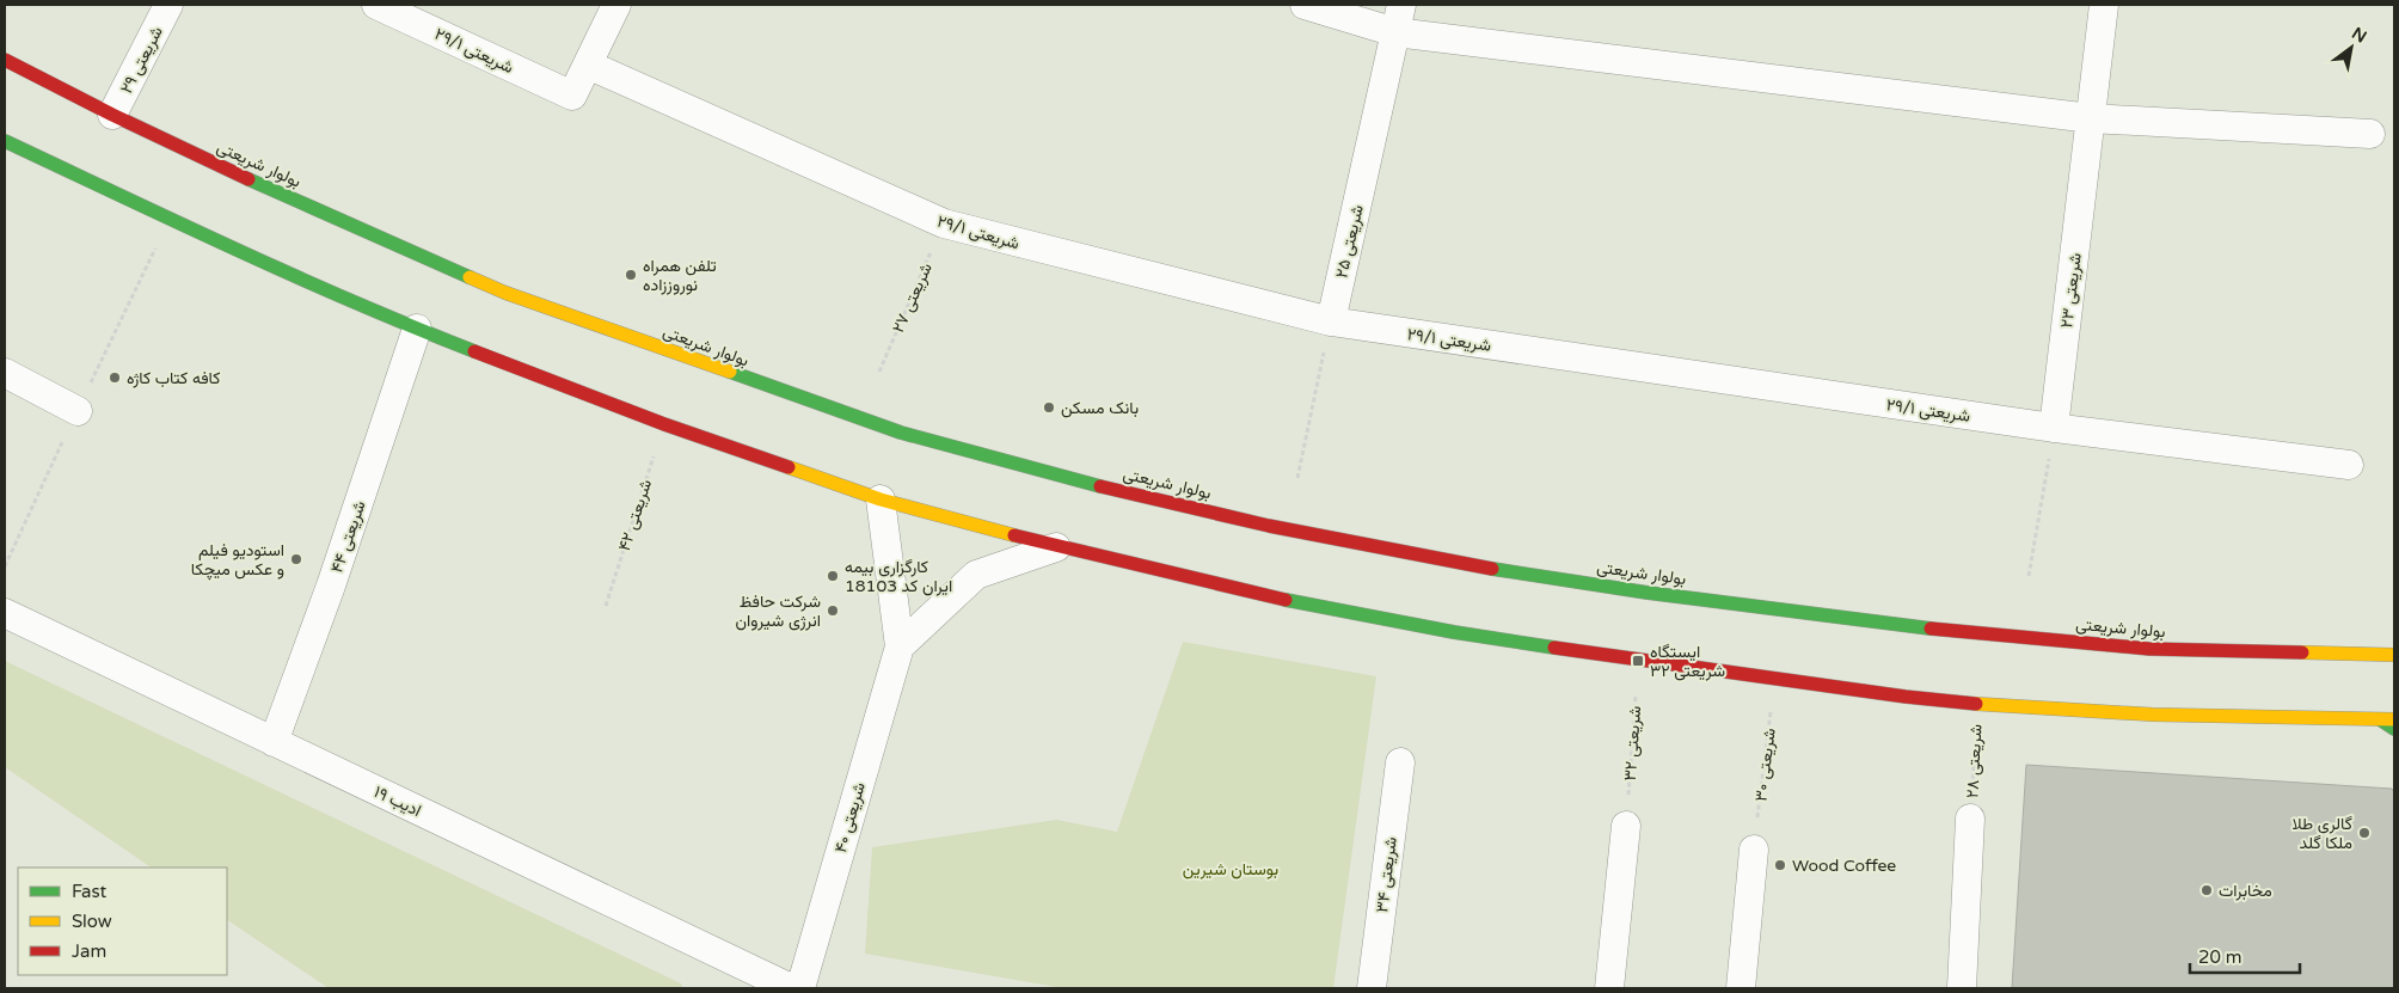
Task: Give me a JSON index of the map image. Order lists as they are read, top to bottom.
{
  "streets": {
    "main road": ["بولوار شریعتی"],
    "street": [
      "شریعتی ۲۹/۱",
      "شریعتی ۲۹",
      "شریعتی ۲۵",
      "شریعتی ۲۳",
      "شریعتی ۴۴",
      "ادیب ۱۹",
      "شریعتی ۴۰",
      "شریعتی ۳۴"
    ],
    "path": [
      "شریعتی ۲۷",
      "شریعتی ۴۲",
      "شریعتی ۳۲",
      "شریعتی ۲۸",
      "شریعتی ۳۰"
    ]
  },
  "crossings": [
    ["شریعتی ۲۹/۱", "شریعتی ۲۵"],
    ["شریعتی ۲۹/۱", "شریعتی ۲۳"],
    ["شریعتی ۲۹/۱", "شریعتی ۲۷"],
    ["شریعتی ۲۹", "بولوار شریعتی"],
    ["شریعتی ۴۴", "ادیب ۱۹"]
  ],
  "parks": ["بوستان شیرین"],
  "places": {
    "other": [
      "تلفن همراه نوروززاده",
      "کافه کتاب کاژه",
      "بانک مسکن",
      "استودیو فیلم و عکس میچکا",
      "کارگزاری بیمه ایران کد 18103",
      "شرکت حافظ انرژی شیروان",
      "گالری طلا ملکا گلد",
      "Wood Coffee",
      "مخابرات"
    ],
    "transit": ["ایستگاه شریعتی ۳۲"]
  },
  "legend": ["Fast", "Slow", "Jam"],
  "scale_bar": "20 m",
  "north": "top right"
}
